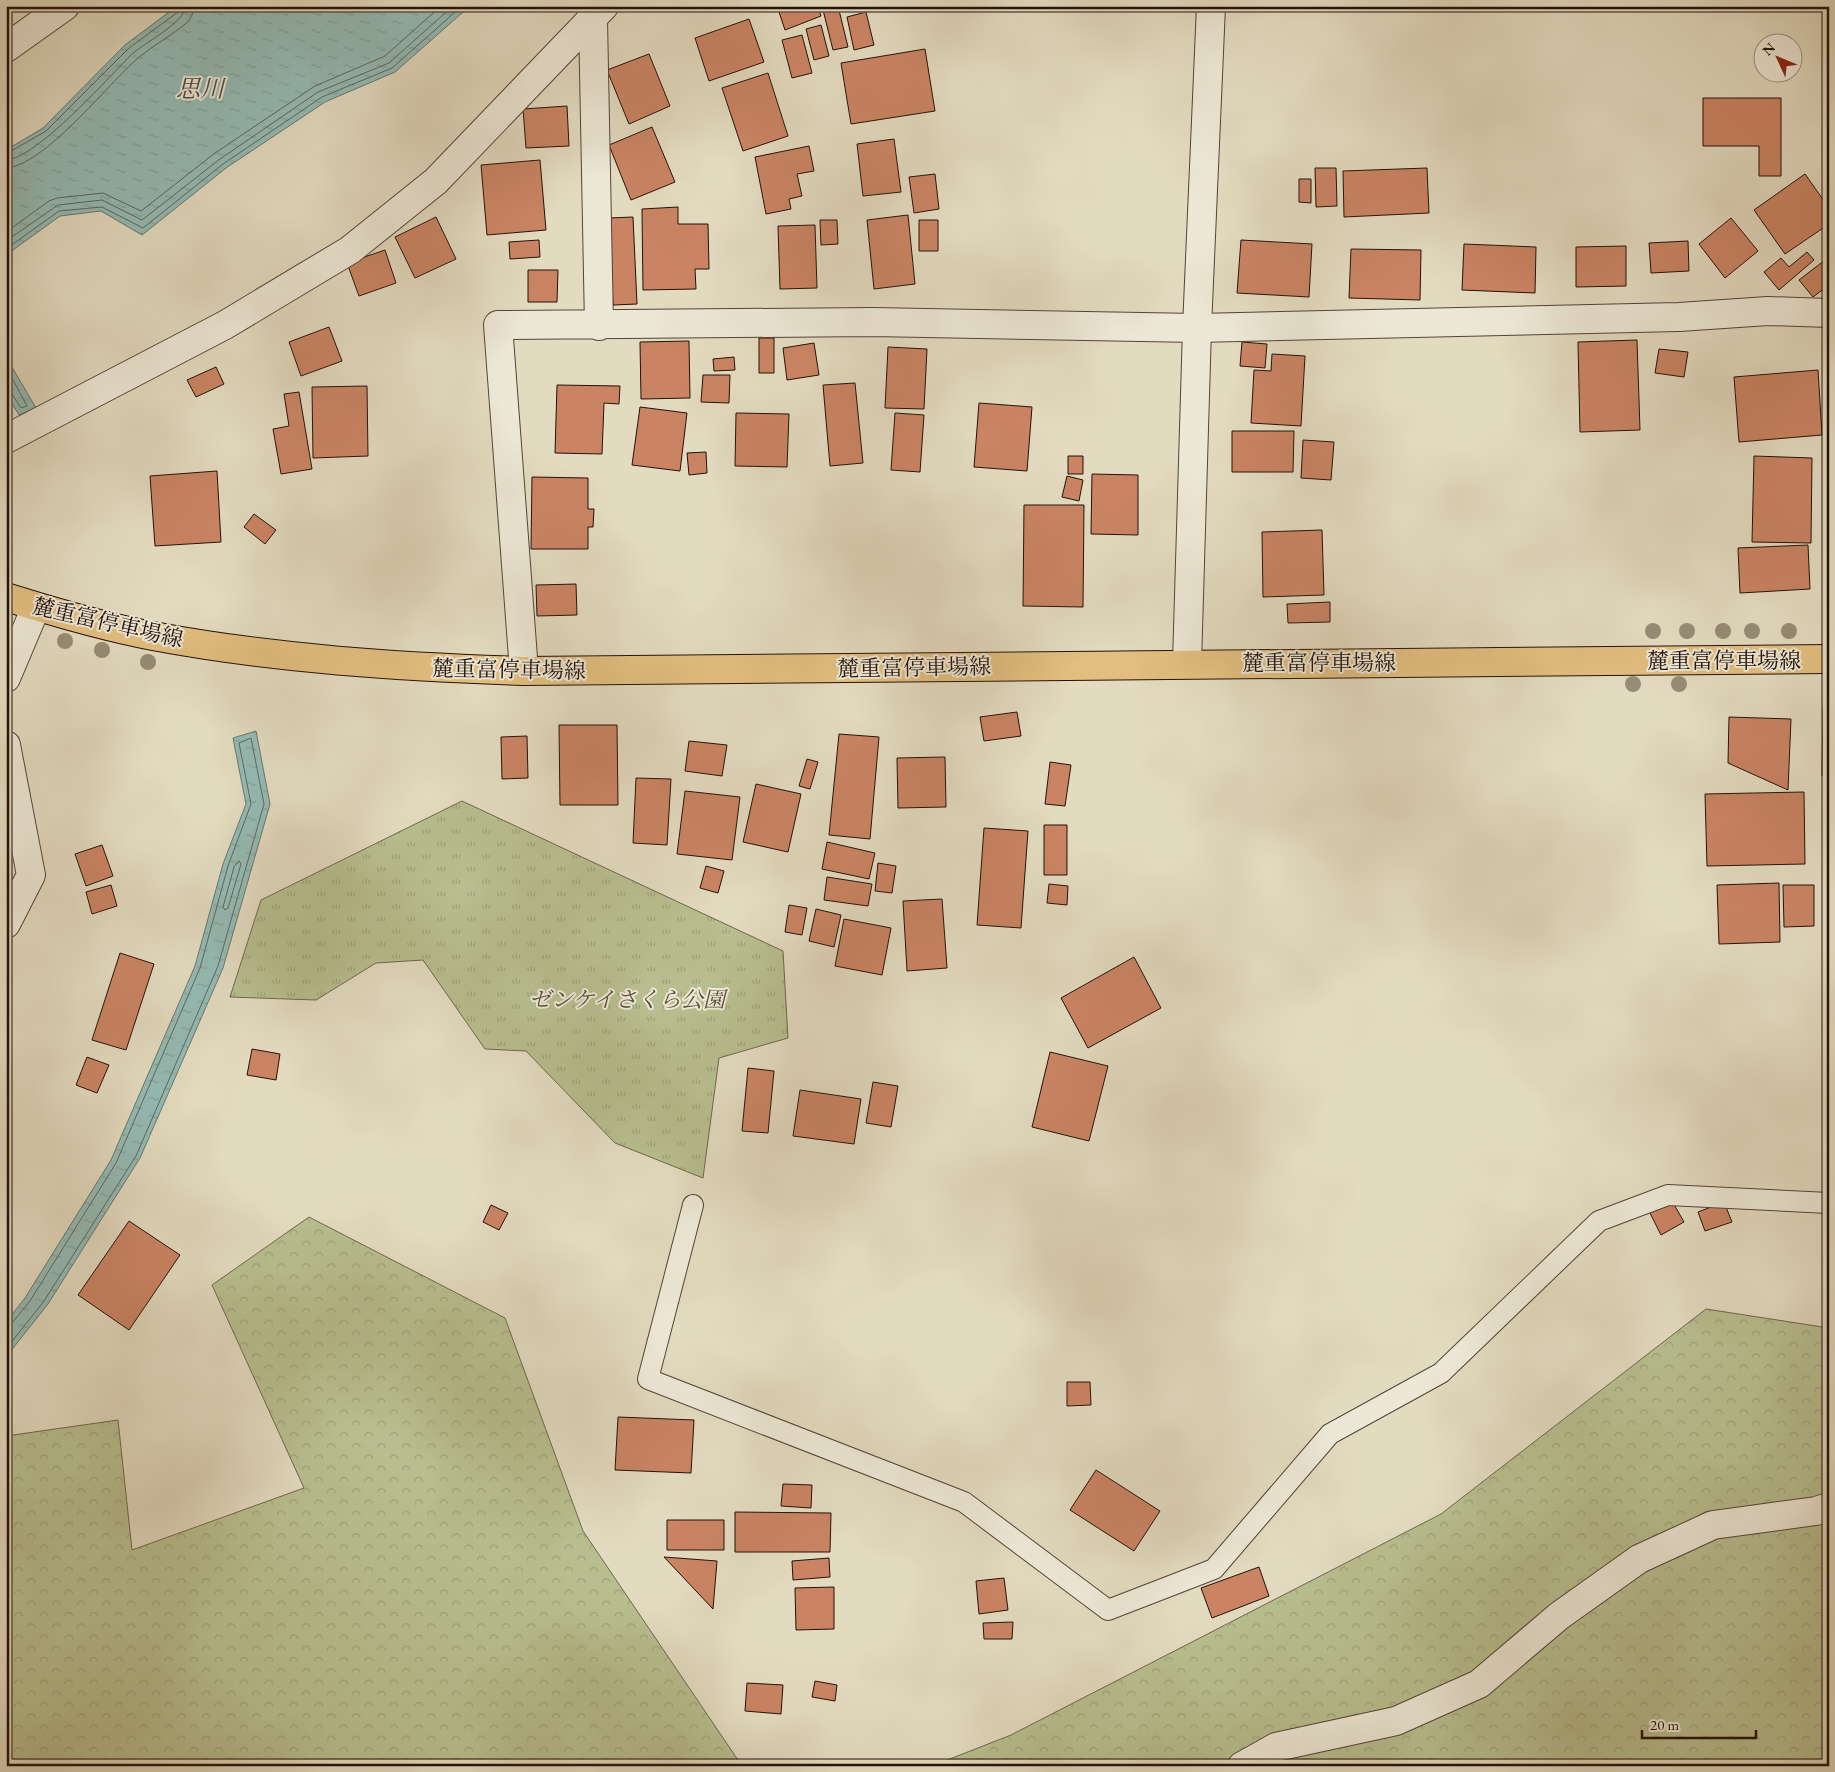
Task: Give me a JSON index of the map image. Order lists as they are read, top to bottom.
{
  "streets": {
    "main road": ["麓重富停車場線"]
  },
  "water": ["思川"],
  "parks": ["ゼンケイさくら公園"],
  "scale_bar": "20 m",
  "north": "top left"
}
